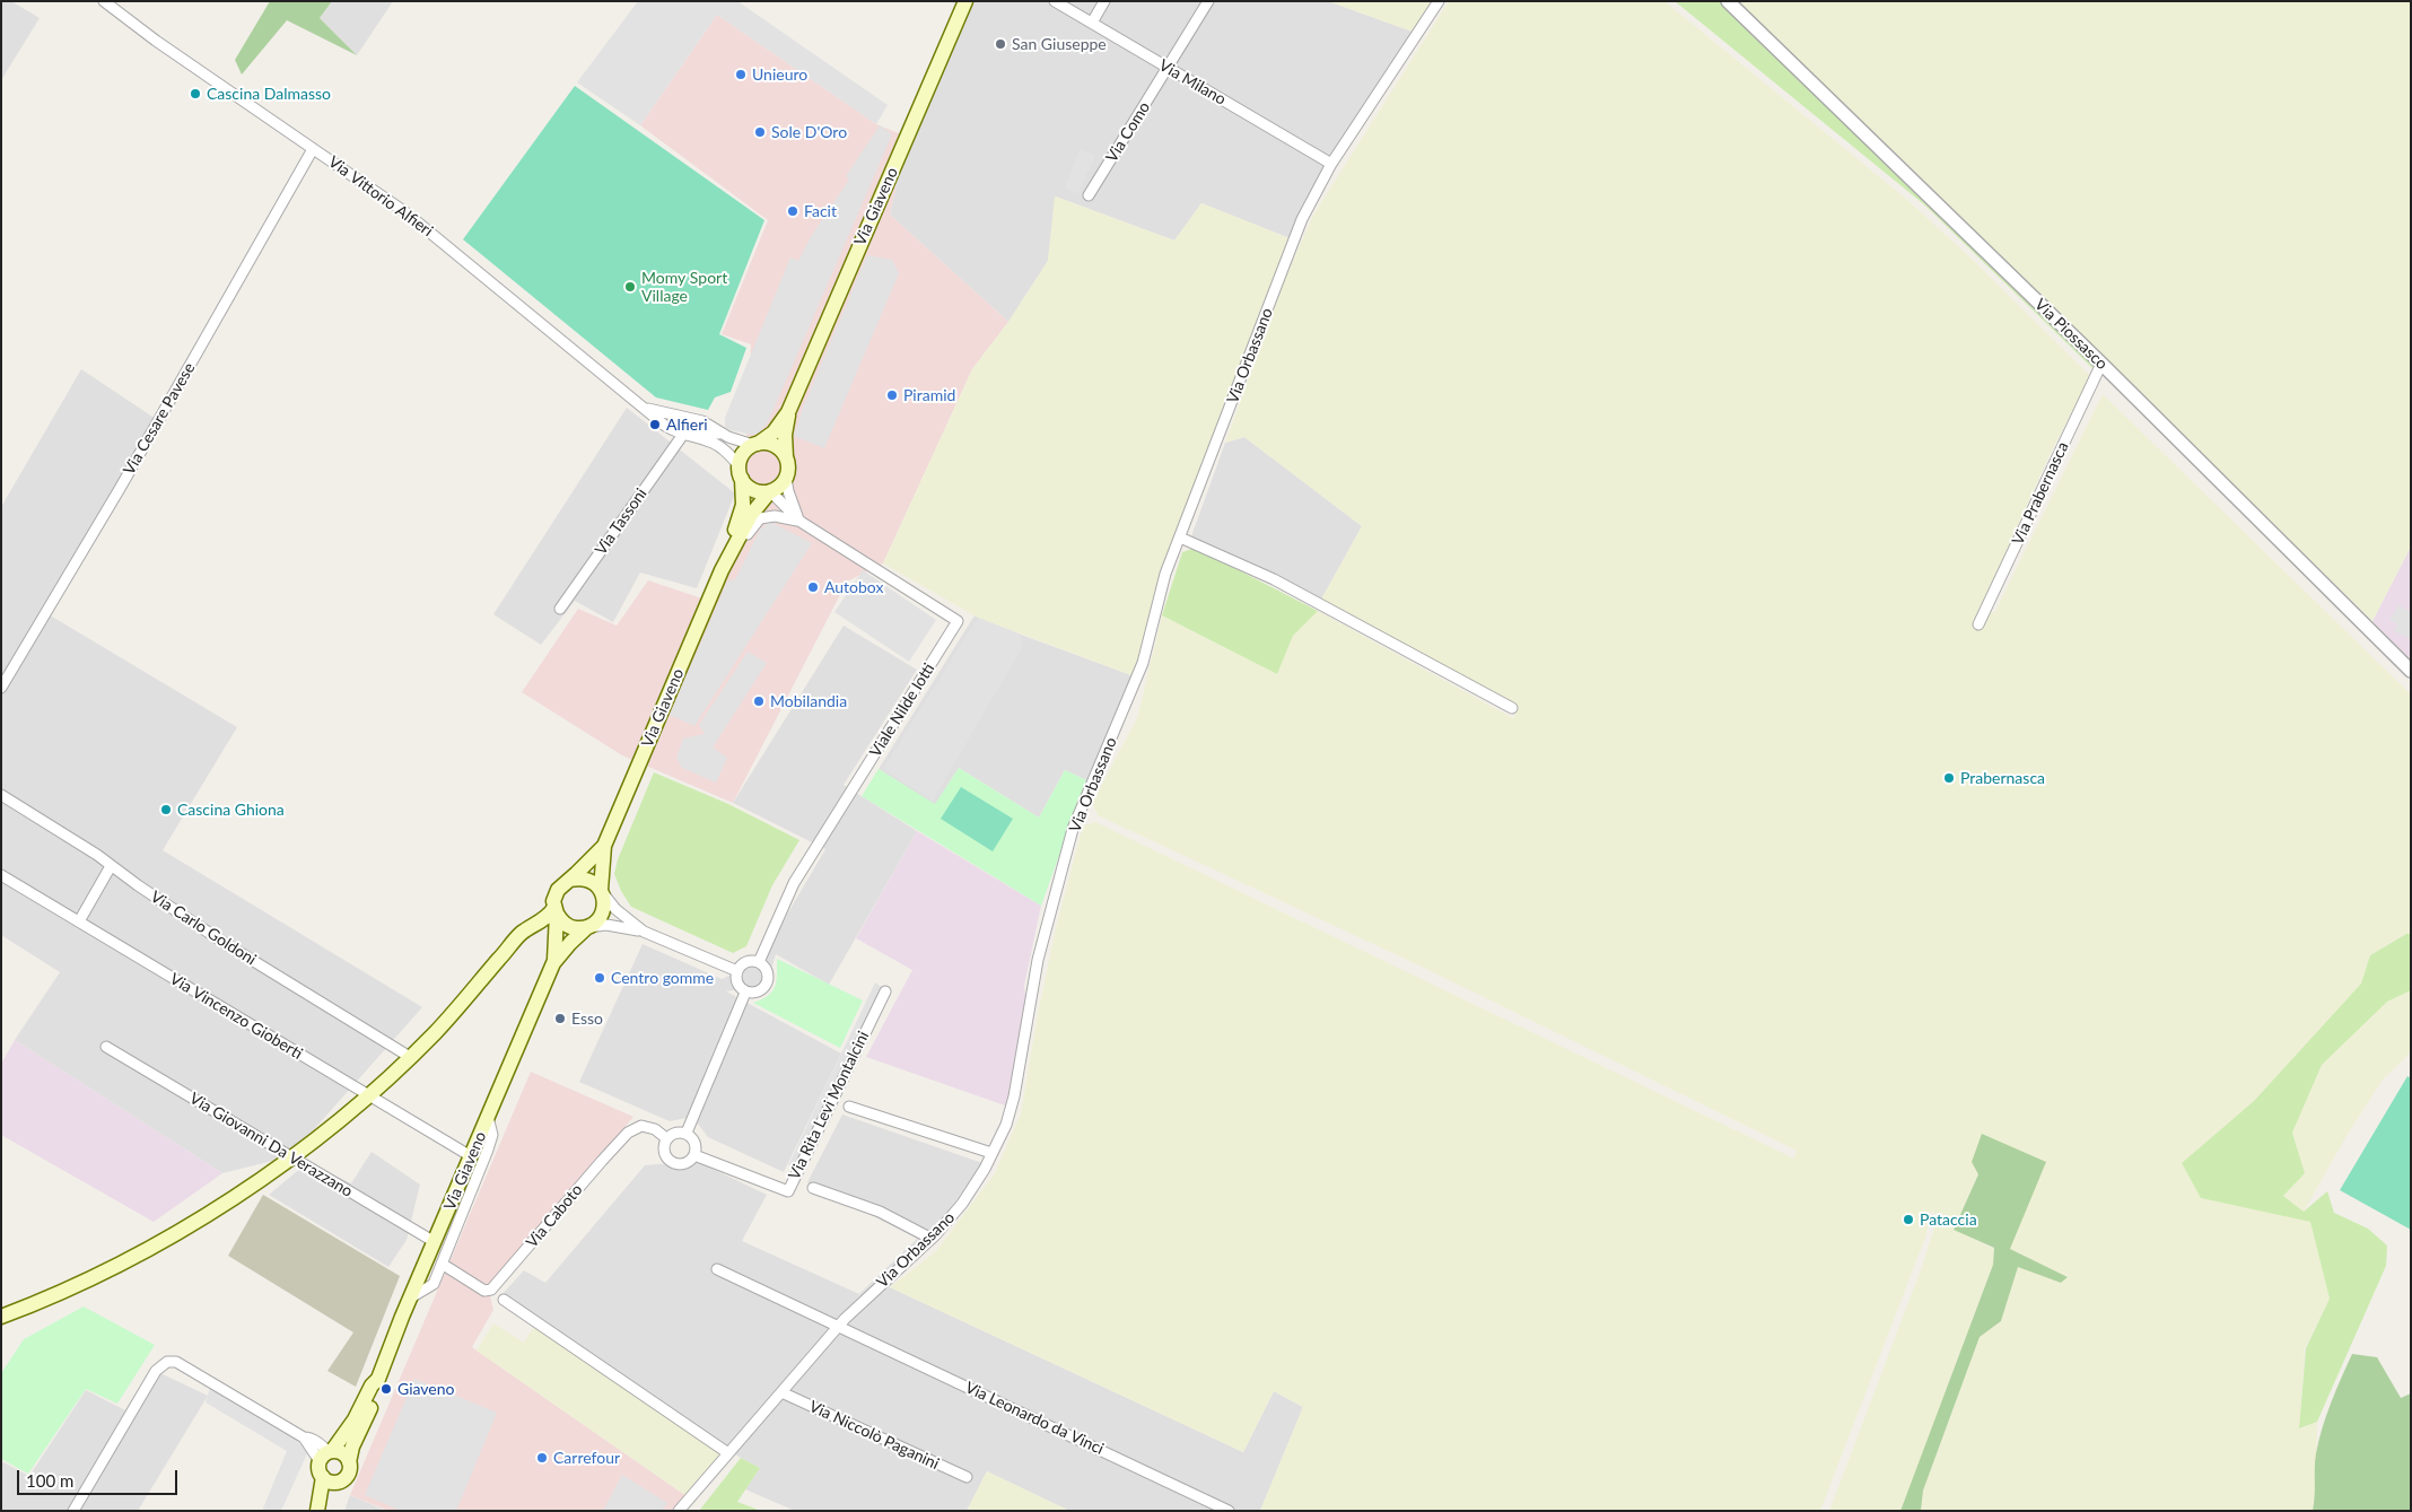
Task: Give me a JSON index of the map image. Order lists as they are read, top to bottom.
{
  "streets": {
    "main road": ["Via Giaveno"],
    "street": [
      "Via Milano",
      "Via Como",
      "Via Vittorio Alfieri",
      "Via Piossasco",
      "Via Orbassano",
      "Via Cesare Pavese",
      "Via Prabernasca",
      "Via Tassoni",
      "Viale Nilde Iotti",
      "Via Carlo Goldoni",
      "Via Vincenzo Gioberti",
      "Via Rita Levi Montalcini",
      "Via Giovanni Da Verazzano",
      "Via Caboto",
      "Via Leonardo da Vinci",
      "Via Niccolò Paganini"
    ]
  },
  "crossings": [
    ["Via Milano", "Via Como"],
    ["Via Milano", "Via Orbassano"],
    ["Via Vittorio Alfieri", "Via Giaveno"],
    ["Via Vittorio Alfieri", "Via Cesare Pavese"],
    ["Via Vittorio Alfieri", "Via Tassoni"],
    ["Via Giaveno", "Viale Nilde Iotti"],
    ["Via Giaveno", "Via Vincenzo Gioberti"],
    ["Via Giaveno", "Via Giovanni Da Verazzano"],
    ["Via Piossasco", "Via Prabernasca"],
    ["Via Orbassano", "Via Leonardo da Vinci"],
    ["Via Orbassano", "Via Niccolò Paganini"],
    ["Via Rita Levi Montalcini", "Via Caboto"]
  ],
  "places": [
    "San Giuseppe",
    "Unieuro",
    "Cascina Dalmasso",
    "Sole D'Oro",
    "Facit",
    "Momy Sport Village",
    "Piramid",
    "Alfieri",
    "Autobox",
    "Mobilandia",
    "Prabernasca",
    "Cascina Ghiona",
    "Centro gomme",
    "Esso",
    "Pataccia",
    "Giaveno",
    "Carrefour"
  ],
  "scale_bar": "100 m"
}
